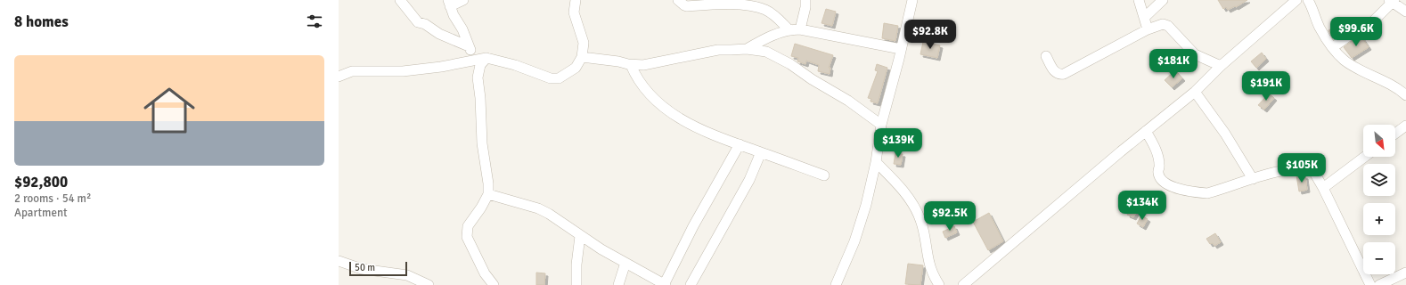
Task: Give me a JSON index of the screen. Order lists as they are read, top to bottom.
{
  "scale_bar": "50 m",
  "north": "bottom right",
  "page": {
    "heading": "8 homes",
    "price": [
      "$99.6K",
      "$92.8K",
      "$181K",
      "$191K",
      "$139K",
      "$105K",
      "$134K",
      "$92.5K"
    ],
    "list": [
      {
        "name": "$92,800",
        "note": "2 rooms · 54 m² · Apartment"
      }
    ],
    "map_buttons": ["+", "−"],
    "scale": "50 m"
  }
}
